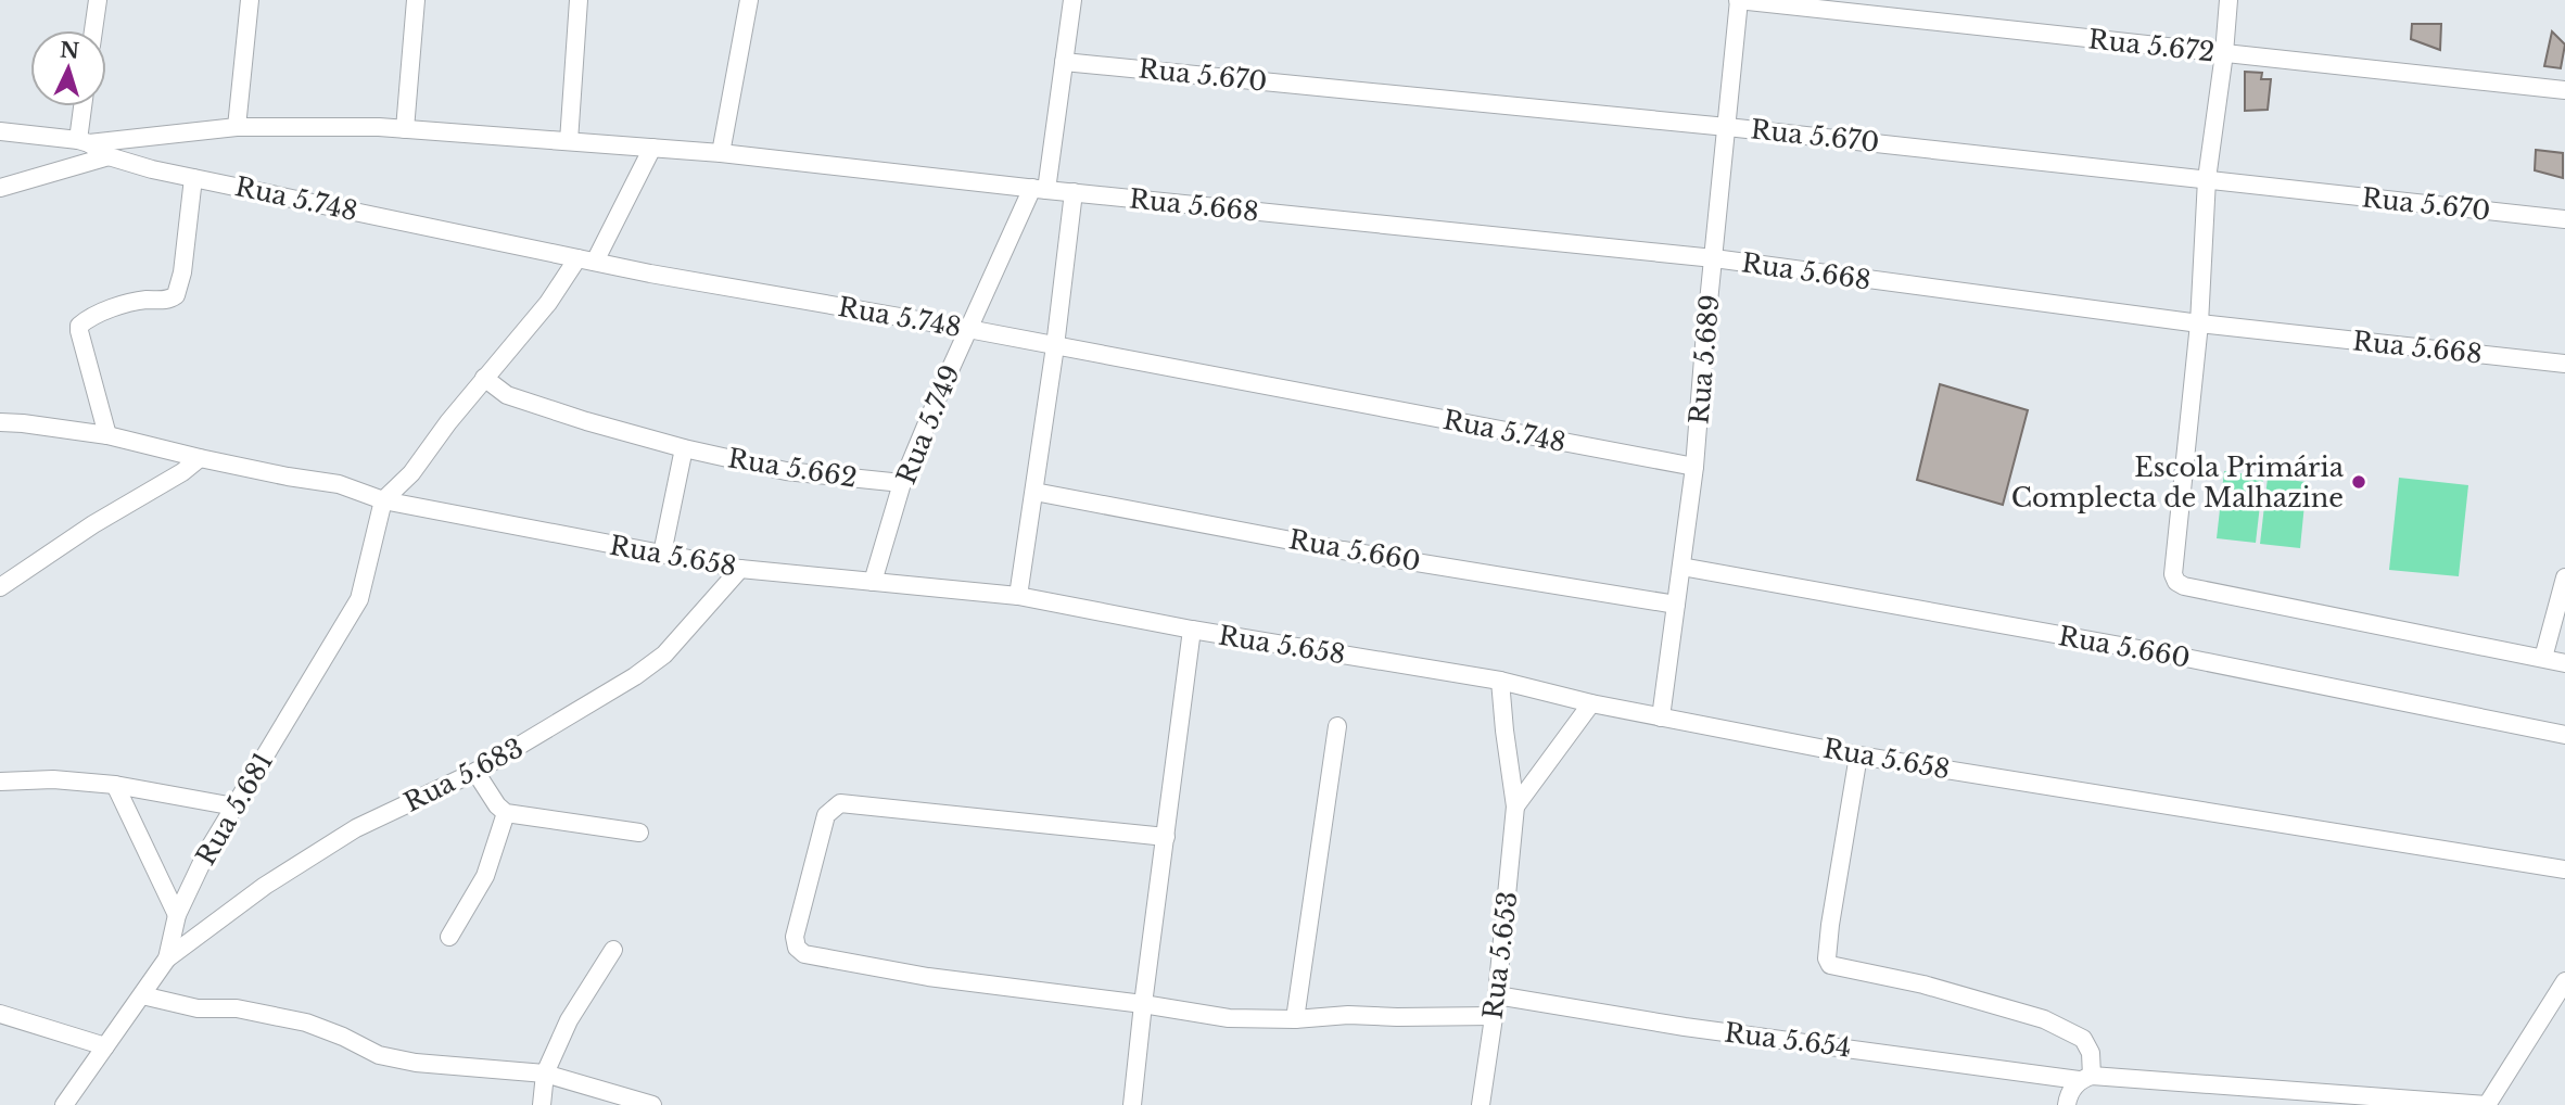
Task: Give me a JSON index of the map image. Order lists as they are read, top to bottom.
{
  "streets": {
    "street": [
      "Rua 5.672",
      "Rua 5.670",
      "Rua 5.748",
      "Rua 5.668",
      "Rua 5.689",
      "Rua 5.749",
      "Rua 5.662",
      "Rua 5.660",
      "Rua 5.658",
      "Rua 5.683",
      "Rua 5.681",
      "Rua 5.653",
      "Rua 5.654"
    ]
  },
  "crossings": [
    ["Rua 5.672", "Rua 5.689"],
    ["Rua 5.670", "Rua 5.689"],
    ["Rua 5.670", "Rua 5.749"],
    ["Rua 5.748", "Rua 5.668"],
    ["Rua 5.748", "Rua 5.689"],
    ["Rua 5.748", "Rua 5.749"],
    ["Rua 5.668", "Rua 5.689"],
    ["Rua 5.668", "Rua 5.749"],
    ["Rua 5.689", "Rua 5.660"],
    ["Rua 5.689", "Rua 5.658"],
    ["Rua 5.749", "Rua 5.662"],
    ["Rua 5.749", "Rua 5.658"],
    ["Rua 5.658", "Rua 5.683"],
    ["Rua 5.658", "Rua 5.681"],
    ["Rua 5.658", "Rua 5.653"],
    ["Rua 5.683", "Rua 5.681"],
    ["Rua 5.653", "Rua 5.654"]
  ],
  "places": ["Escola Primária Complecta de Malhazine"],
  "north": "top"
}
